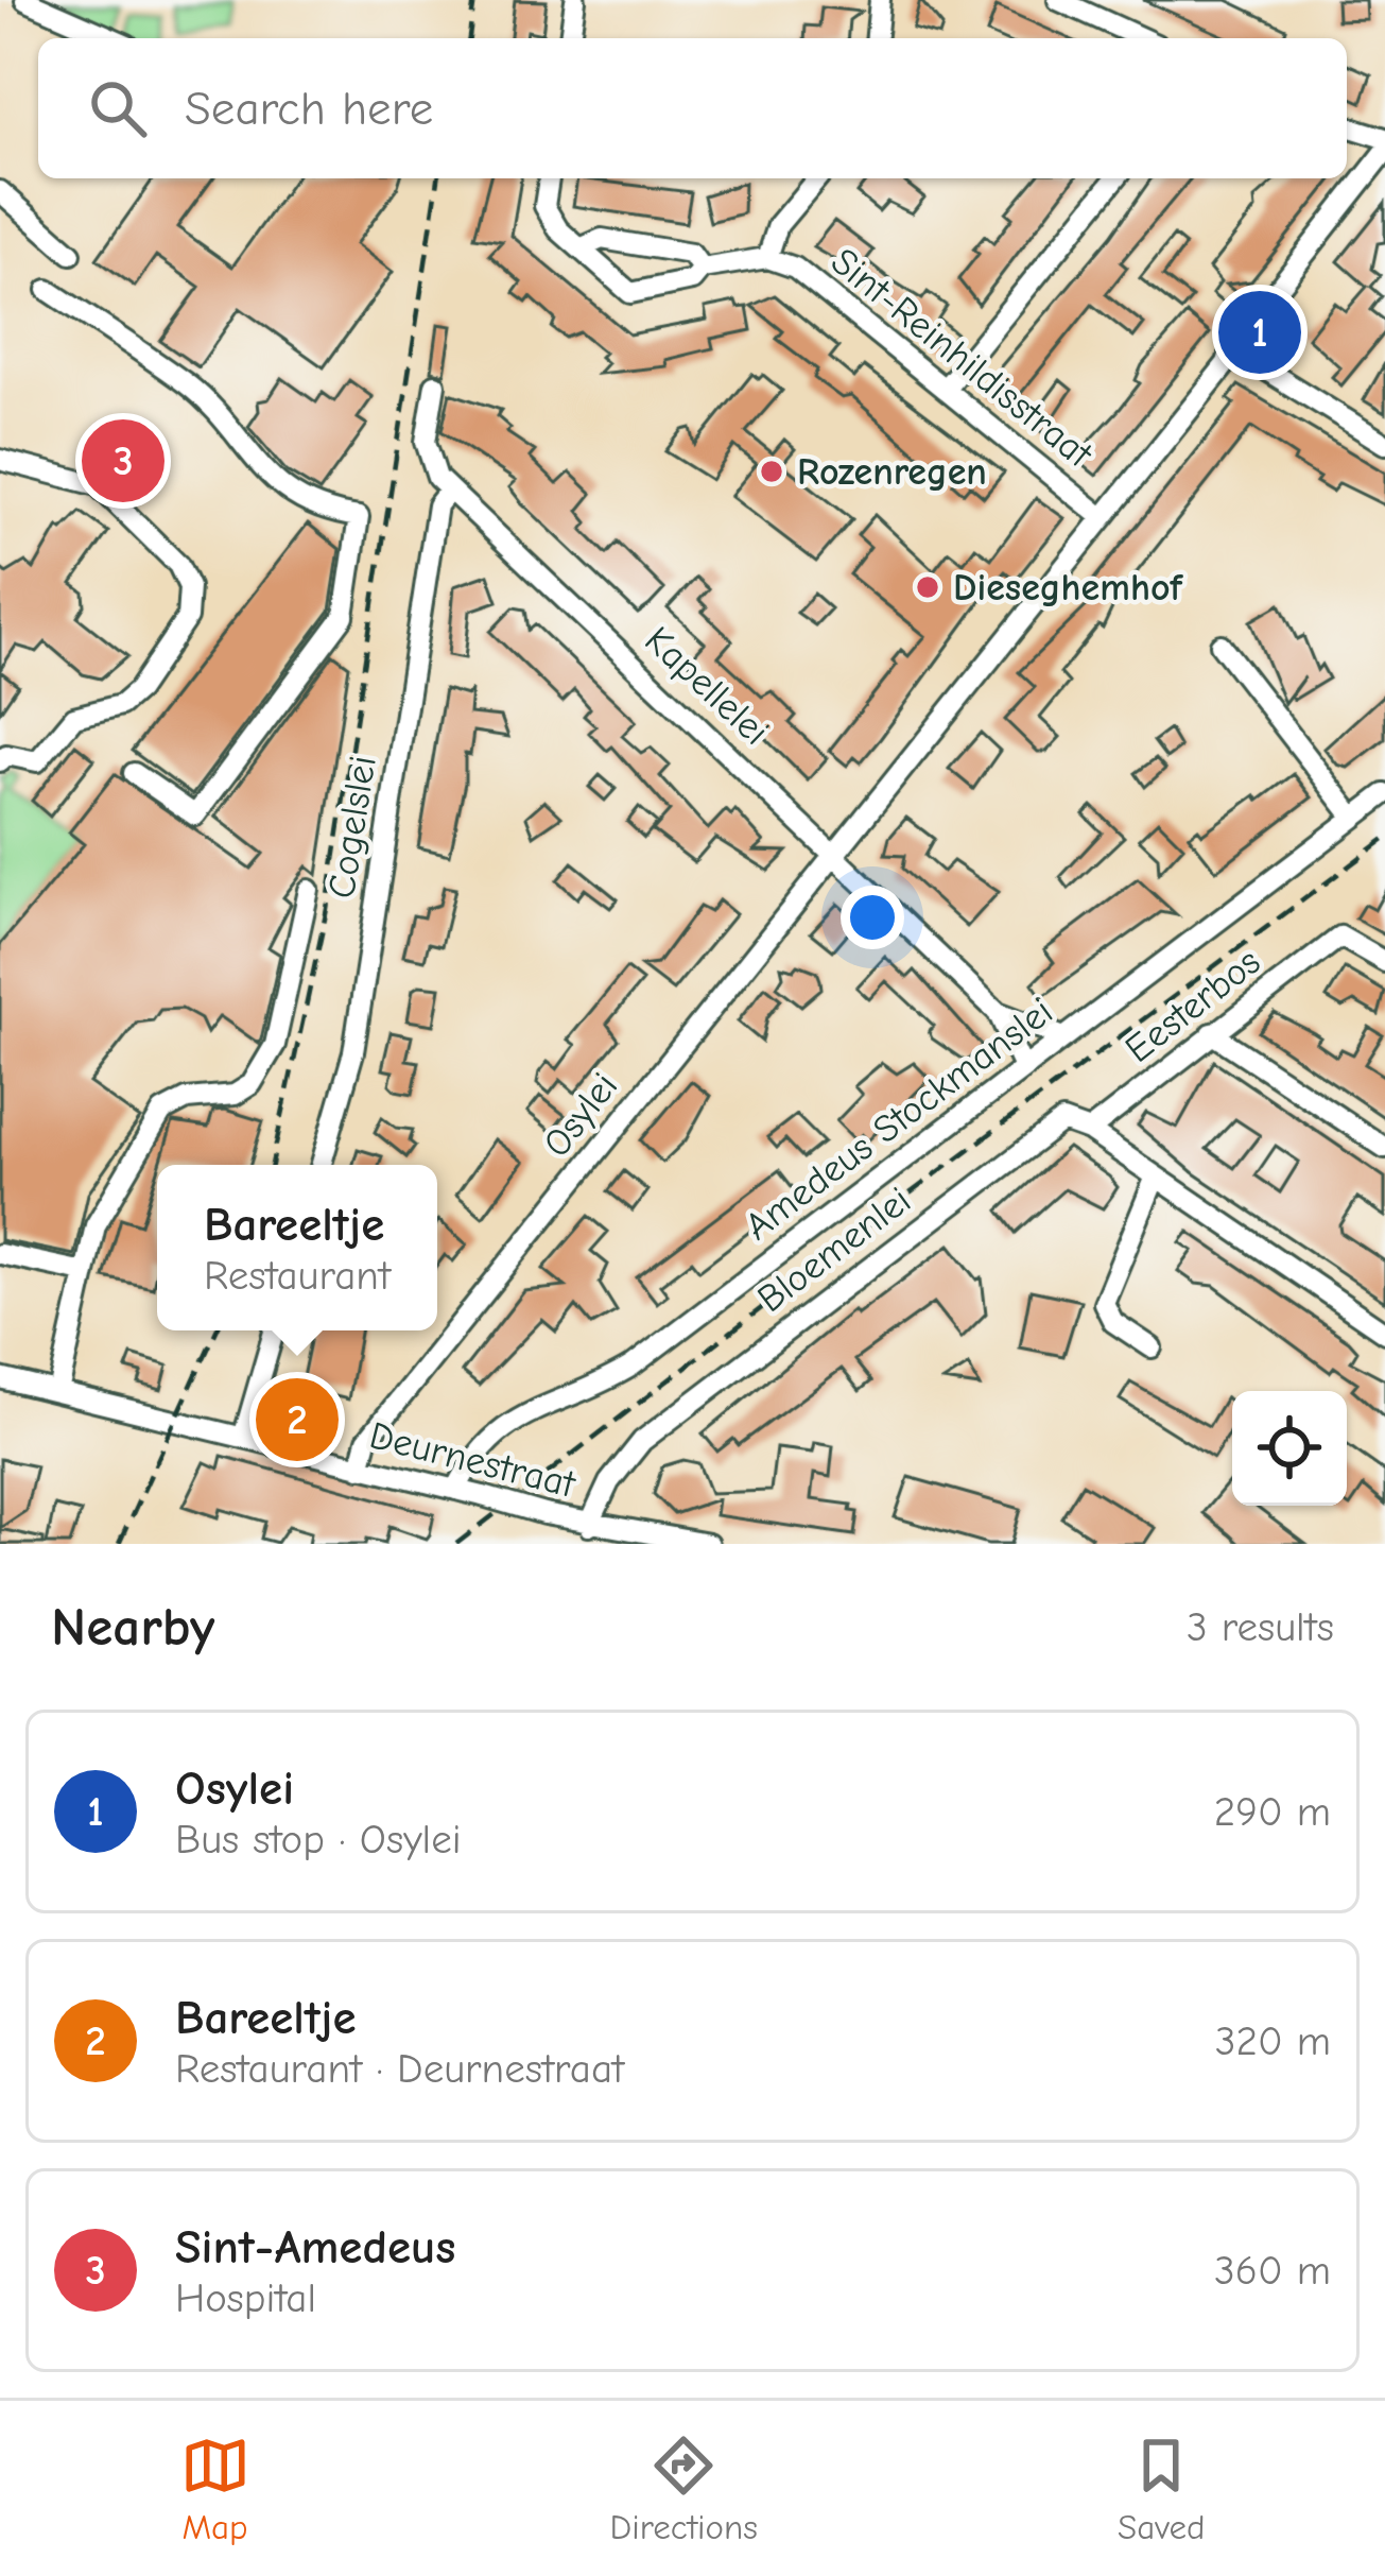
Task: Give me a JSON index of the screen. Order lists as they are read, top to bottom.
{
  "streets": {
    "street": [
      "Sint-Reinhildisstraat",
      "Kapellelei",
      "Cogelslei",
      "Eesterbos",
      "Osylei",
      "Amedeus Stockmanslei",
      "Bloemenlei",
      "Deurnestraat"
    ]
  },
  "crossings": [
    ["Sint-Reinhildisstraat", "Osylei"],
    ["Kapellelei", "Cogelslei"],
    ["Kapellelei", "Osylei"],
    ["Kapellelei", "Amedeus Stockmanslei"],
    ["Eesterbos", "Bloemenlei"],
    ["Osylei", "Deurnestraat"],
    ["Amedeus Stockmanslei", "Deurnestraat"],
    ["Bloemenlei", "Deurnestraat"]
  ],
  "places": ["Rozenregen", "Dieseghemhof"],
  "page": {
    "search": "Search here",
    "pins": ["1", "3", "2"],
    "popup": ["Bareeltje", "Restaurant"],
    "heading": ["Nearby", "3 results"],
    "list": [
      {
        "mark": "1",
        "name": "Osylei",
        "note": "Bus stop · Osylei",
        "value": "290 m"
      },
      {
        "mark": "2",
        "name": "Bareeltje",
        "note": "Restaurant · Deurnestraat",
        "value": "320 m"
      },
      {
        "mark": "3",
        "name": "Sint-Amedeus",
        "note": "Hospital",
        "value": "360 m"
      }
    ],
    "nav": ["Map", "Directions", "Saved"]
  }
}
